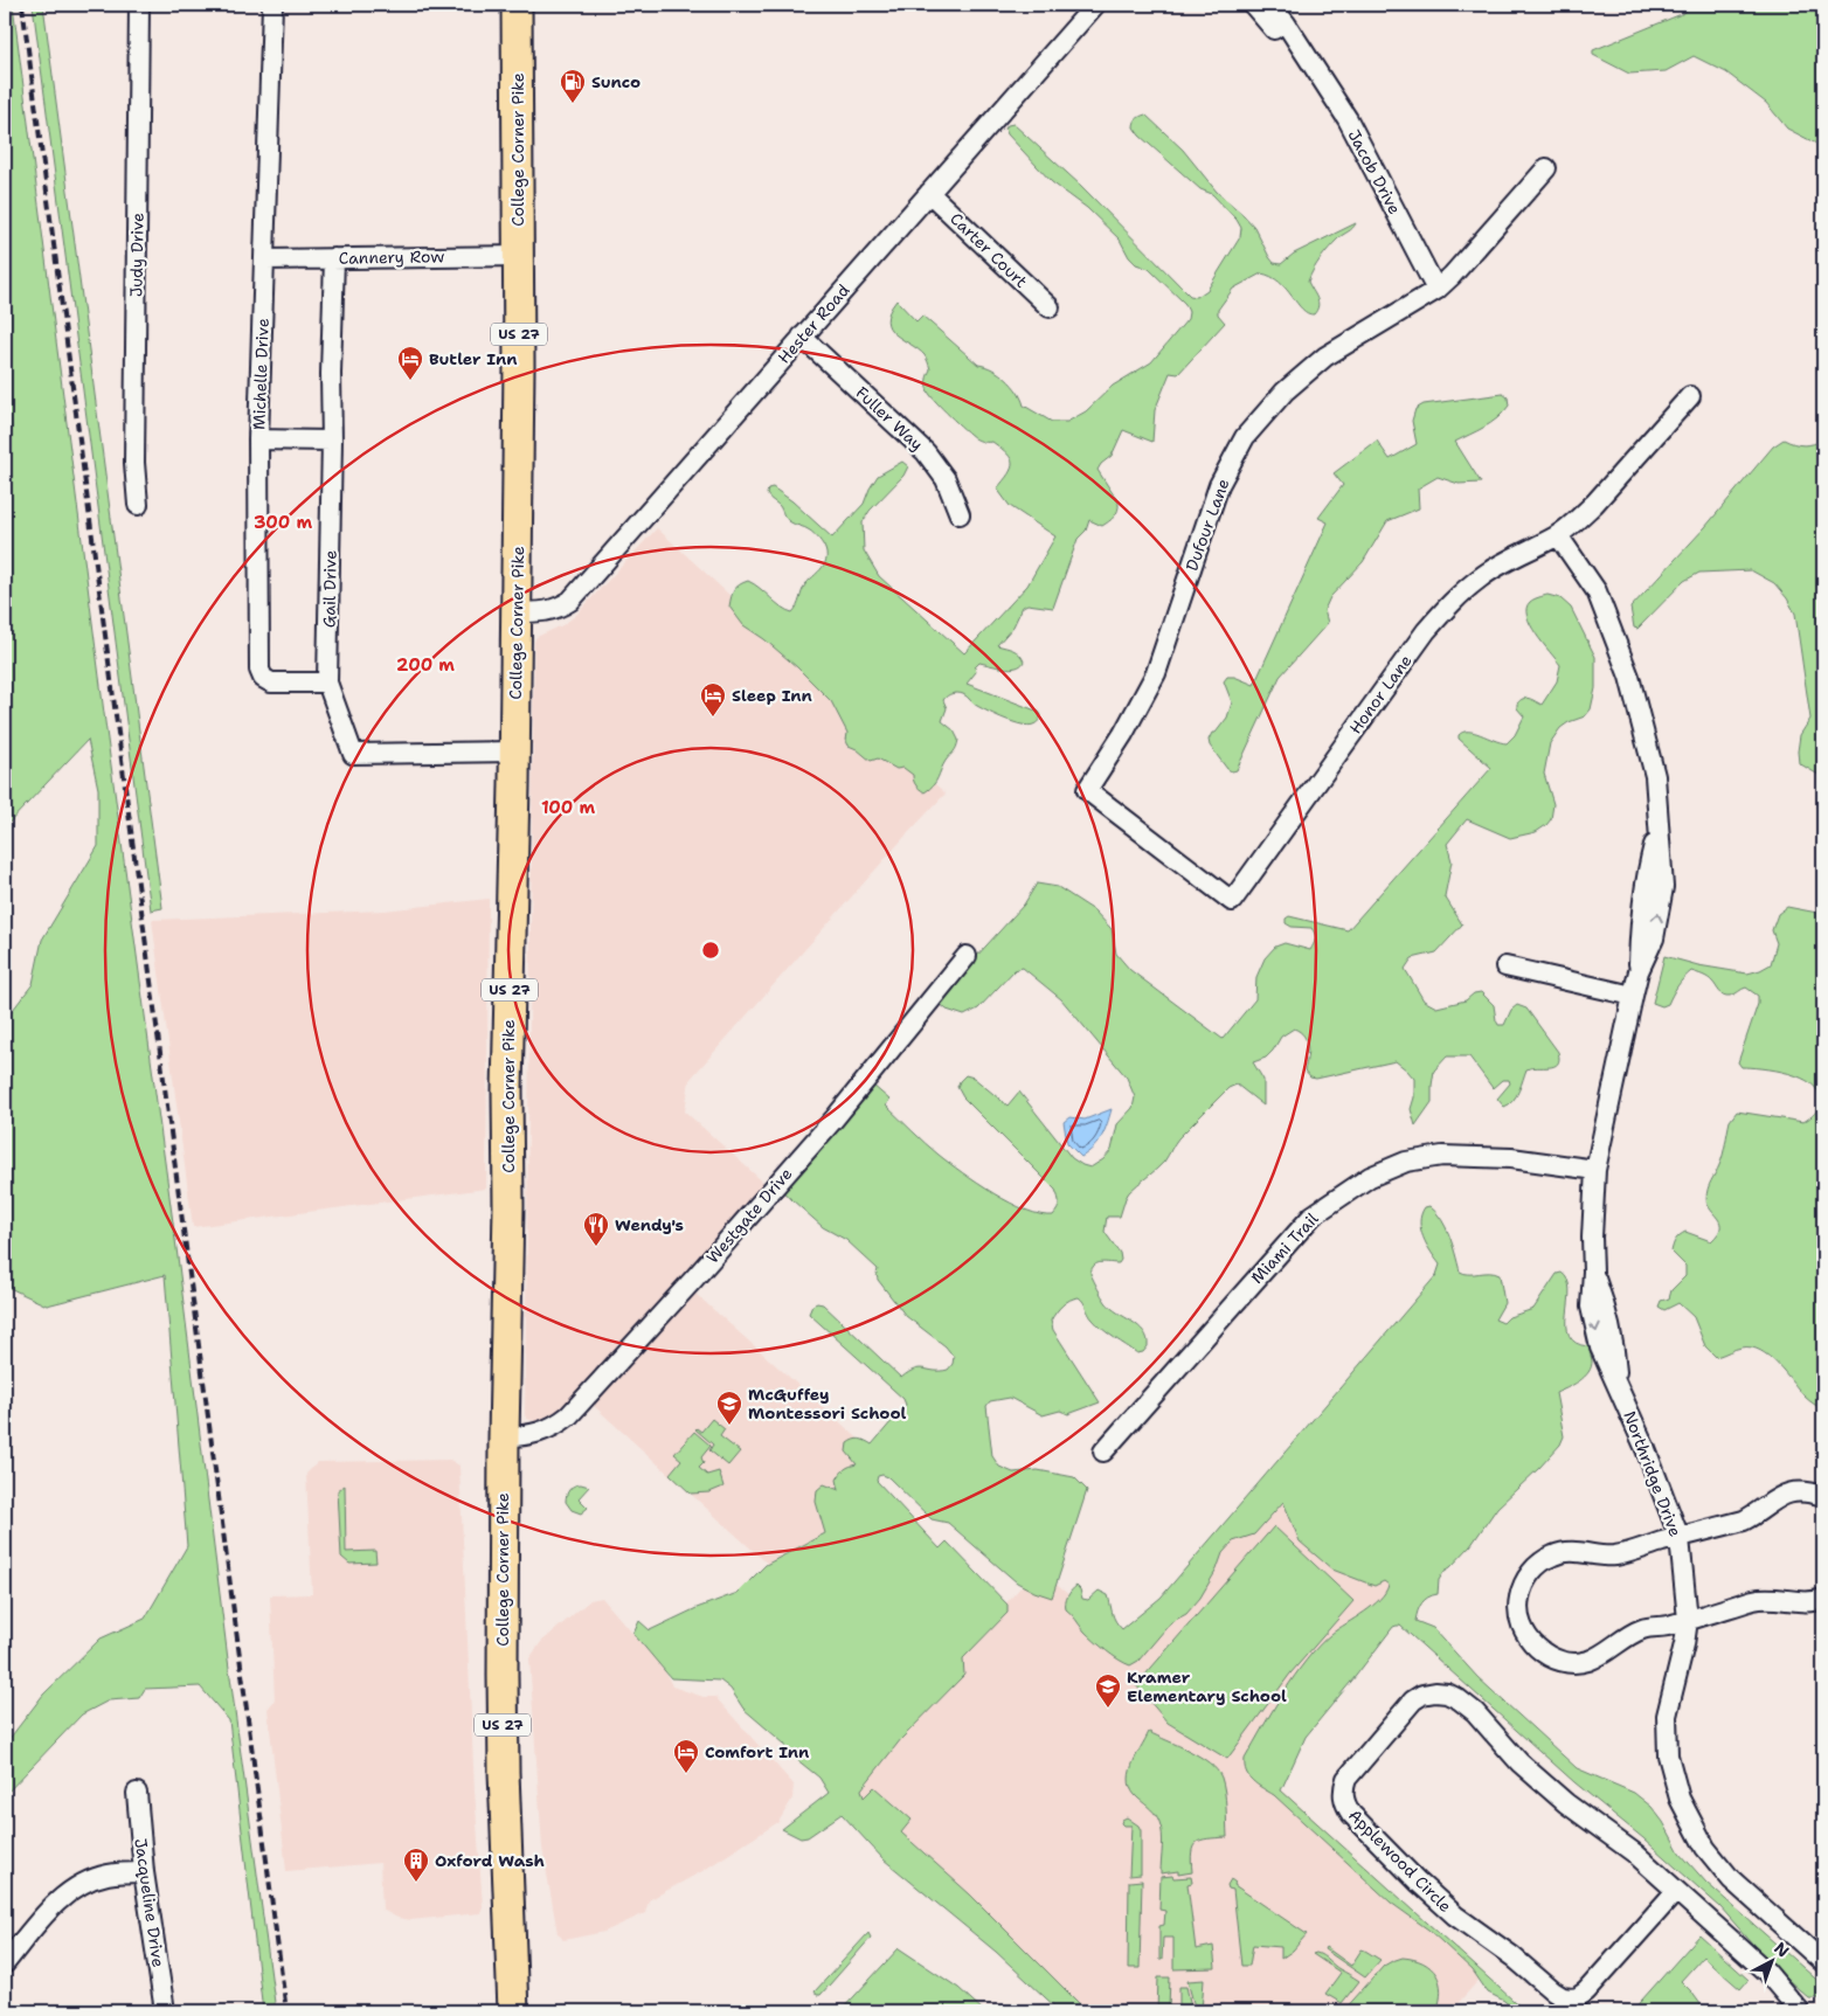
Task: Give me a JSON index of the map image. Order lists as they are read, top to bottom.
{
  "streets": {
    "highway": ["College Corner Pike", "US 27"],
    "street": [
      "Jacob Drive",
      "Carter Court",
      "Judy Drive",
      "Cannery Row",
      "Hester Road",
      "Michelle Drive",
      "Fuller Way",
      "Dufour Lane",
      "Gail Drive",
      "Honor Lane",
      "Westgate Drive",
      "Miami Trail",
      "Northridge Drive",
      "Applewood Circle",
      "Jacqueline Drive"
    ]
  },
  "crossings": [
    ["College Corner Pike", "Cannery Row"],
    ["College Corner Pike", "Hester Road"],
    ["College Corner Pike", "Gail Drive"],
    ["College Corner Pike", "Westgate Drive"],
    ["Jacob Drive", "Dufour Lane"],
    ["Carter Court", "Hester Road"],
    ["Cannery Row", "Michelle Drive"],
    ["Cannery Row", "Gail Drive"],
    ["Hester Road", "Fuller Way"],
    ["Michelle Drive", "Gail Drive"],
    ["Dufour Lane", "Honor Lane"],
    ["Honor Lane", "Northridge Drive"],
    ["Miami Trail", "Northridge Drive"]
  ],
  "places": {
    "fuel station": ["Sunco"],
    "hotel": ["Butler Inn", "Sleep Inn", "Comfort Inn"],
    "restaurant": ["Wendy's"],
    "school or university": ["McGuffey Montessori School", "Kramer Elementary School"],
    "building": ["Oxford Wash"]
  },
  "north": "top right",
  "rings": ["300 m", "200 m", "100 m"]
}
